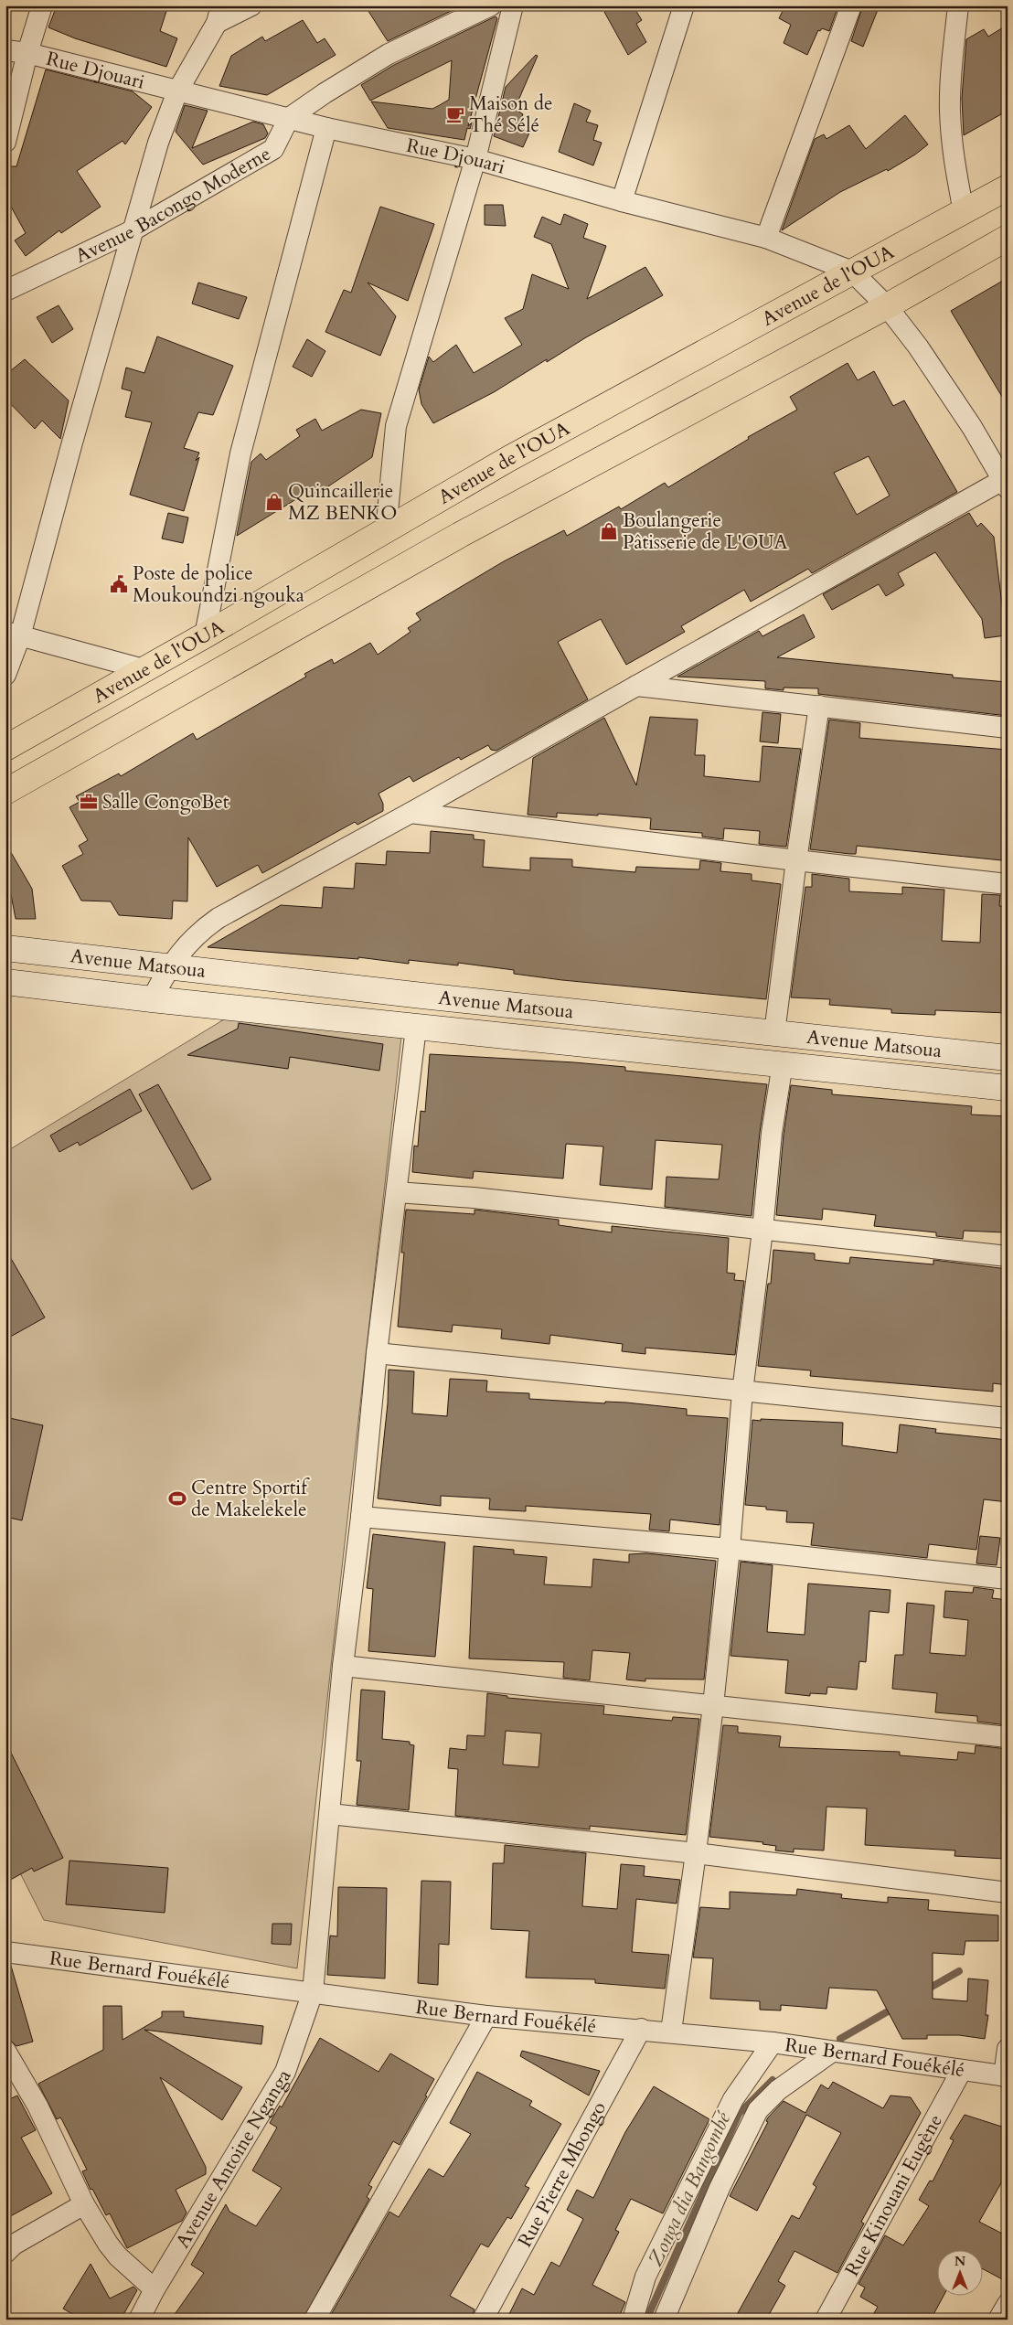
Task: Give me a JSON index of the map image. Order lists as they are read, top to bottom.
{
  "streets": {
    "main road": ["Avenue de l'OUA"],
    "street": [
      "Rue Djouari",
      "Avenue Bacongo Moderne",
      "Avenue Matsoua",
      "Rue Bernard Fouékélé",
      "Avenue Antoine Nganga",
      "Rue Pierre Mbongo",
      "Rue Kinouani Eugène"
    ]
  },
  "crossings": [
    ["Rue Djouari", "Avenue Bacongo Moderne"],
    ["Rue Djouari", "Avenue de l'OUA"],
    ["Avenue Matsoua", "Avenue Antoine Nganga"],
    ["Rue Bernard Fouékélé", "Avenue Antoine Nganga"],
    ["Rue Bernard Fouékélé", "Rue Pierre Mbongo"],
    ["Rue Bernard Fouékélé", "Rue Kinouani Eugène"]
  ],
  "water": ["Zonga dia Bangombé"],
  "places": {
    "cafe": ["Maison de Thé Sélé"],
    "shop": ["Quincaillerie MZ BENKO", "Boulangerie Pâtisserie de L'OUA"],
    "public building": ["Poste de police Moukoundzi ngouka"],
    "office": ["Salle CongoBet"],
    "sports": ["Centre Sportif de Makelekele"]
  },
  "north": "top"
}
